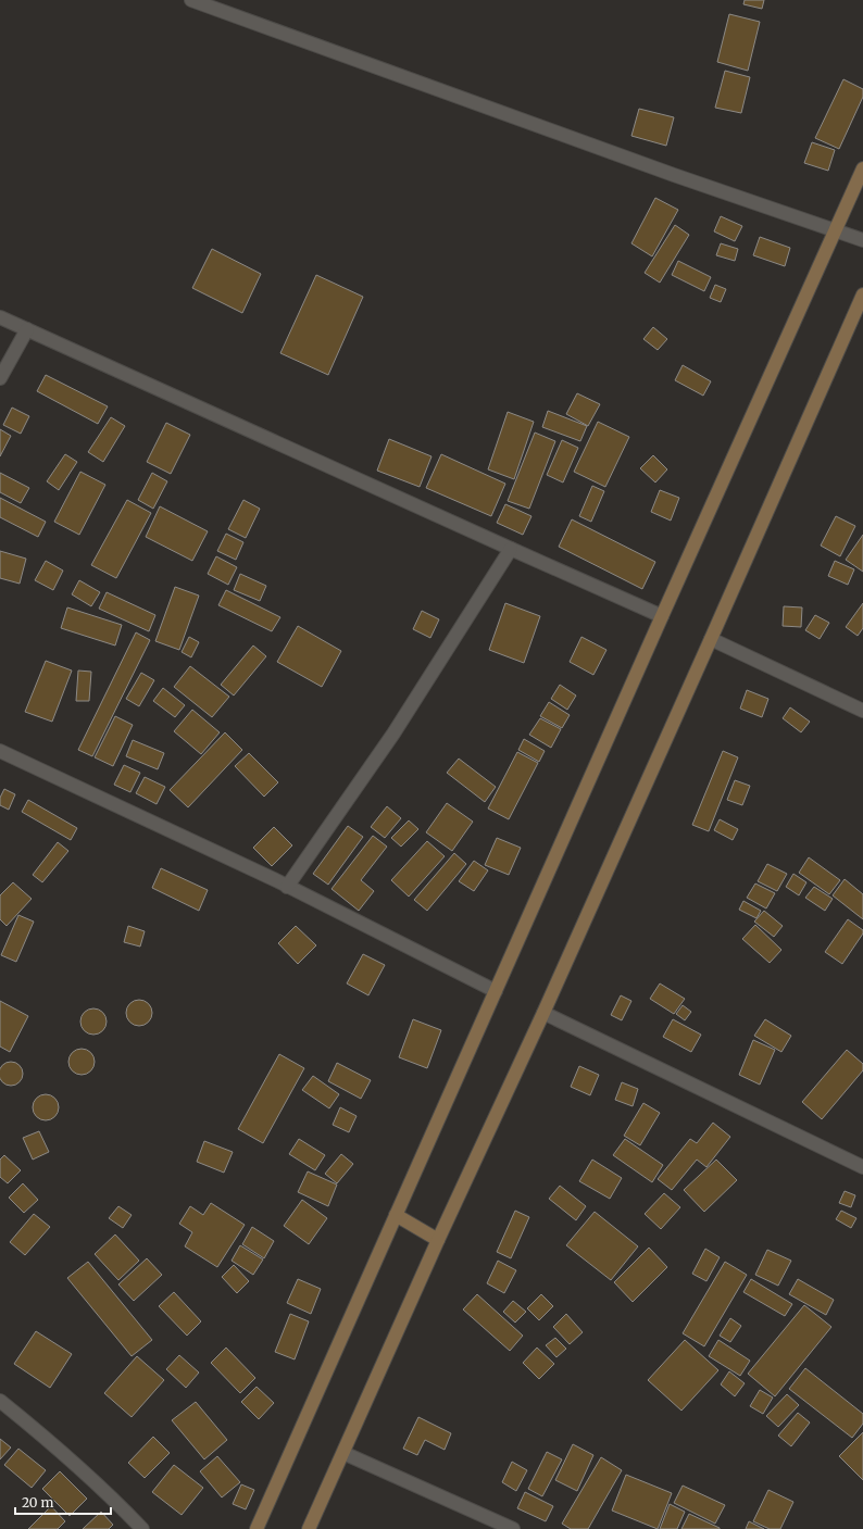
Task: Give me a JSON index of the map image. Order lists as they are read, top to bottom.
{
  "scale_bar": "20 m"
}
